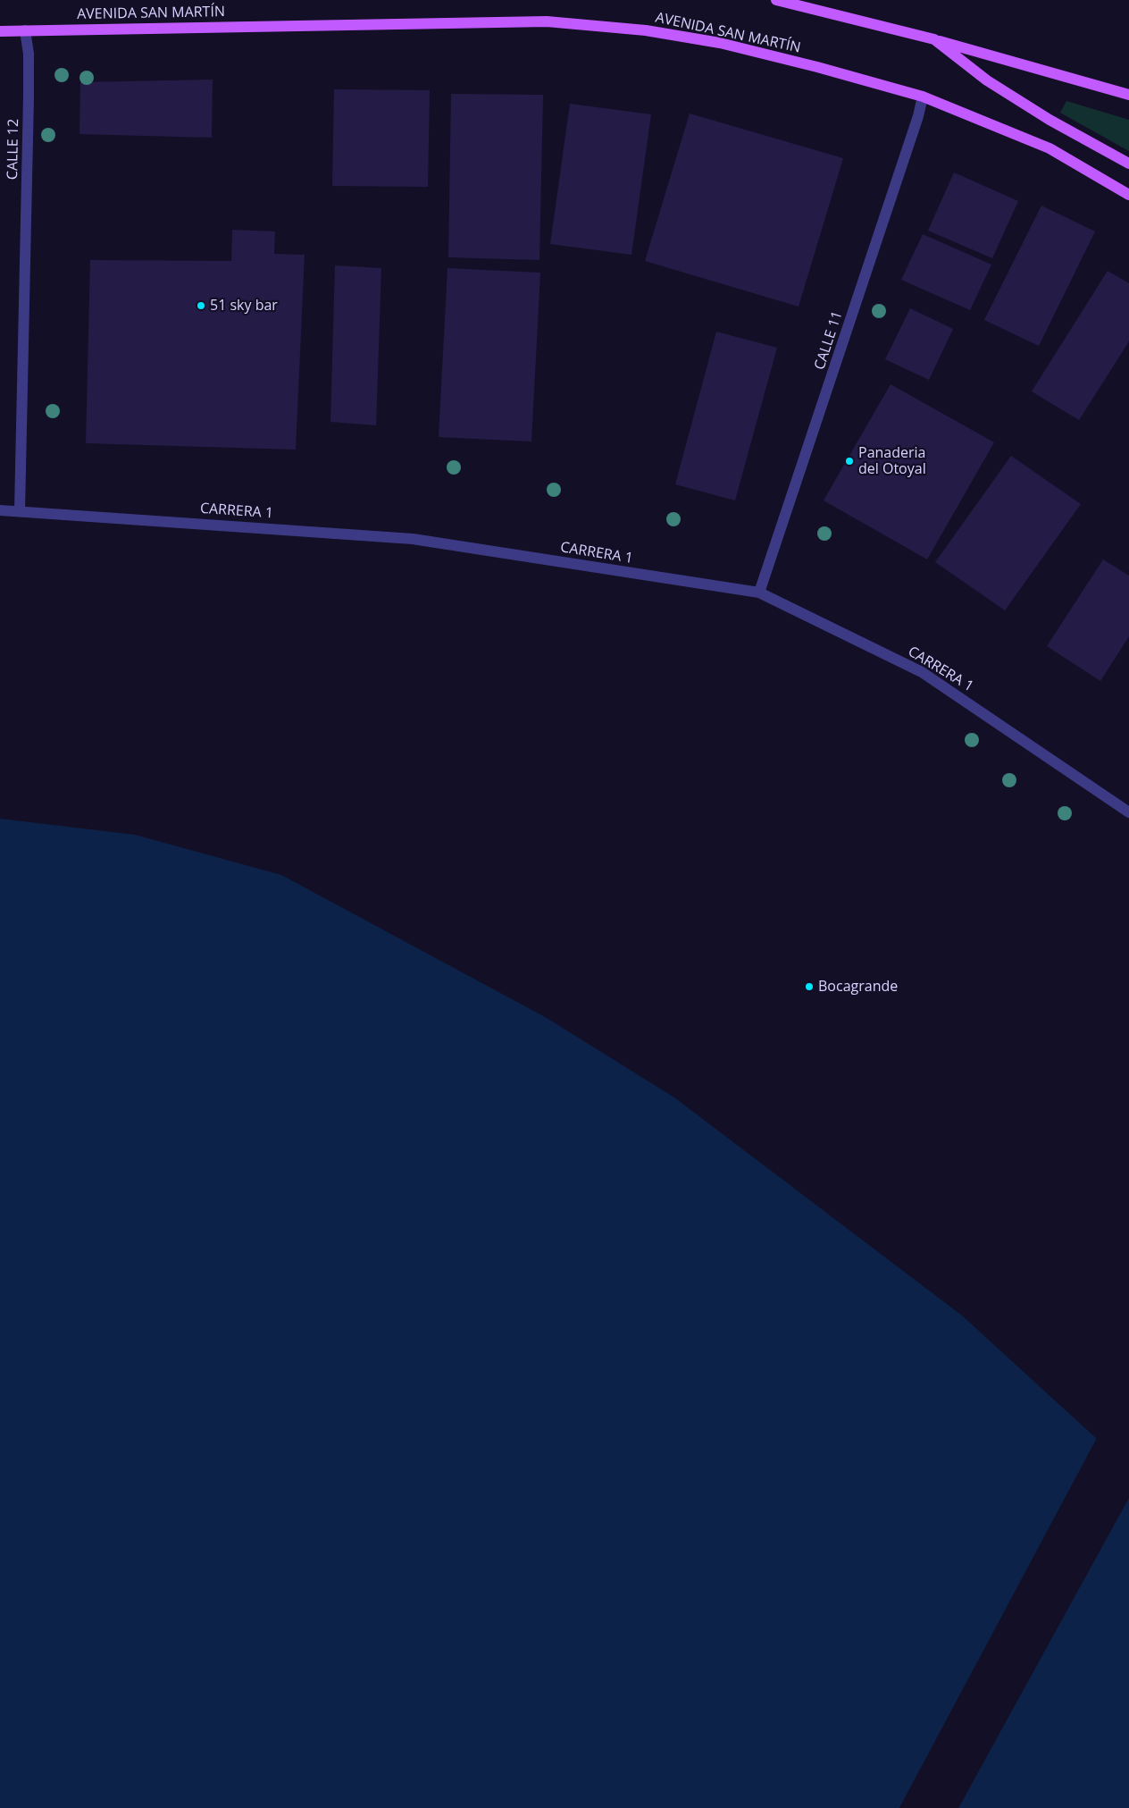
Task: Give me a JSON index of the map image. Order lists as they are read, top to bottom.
{
  "streets": {
    "main road": ["AVENIDA SAN MARTÍN"],
    "street": ["CALLE 12", "CALLE 11", "CARRERA 1"]
  },
  "crossings": [
    ["AVENIDA SAN MARTÍN", "CALLE 12"],
    ["AVENIDA SAN MARTÍN", "CALLE 11"],
    ["CALLE 12", "CARRERA 1"],
    ["CALLE 11", "CARRERA 1"]
  ],
  "places": ["51 sky bar", "Panaderia del Otoyal", "Bocagrande"]
}
